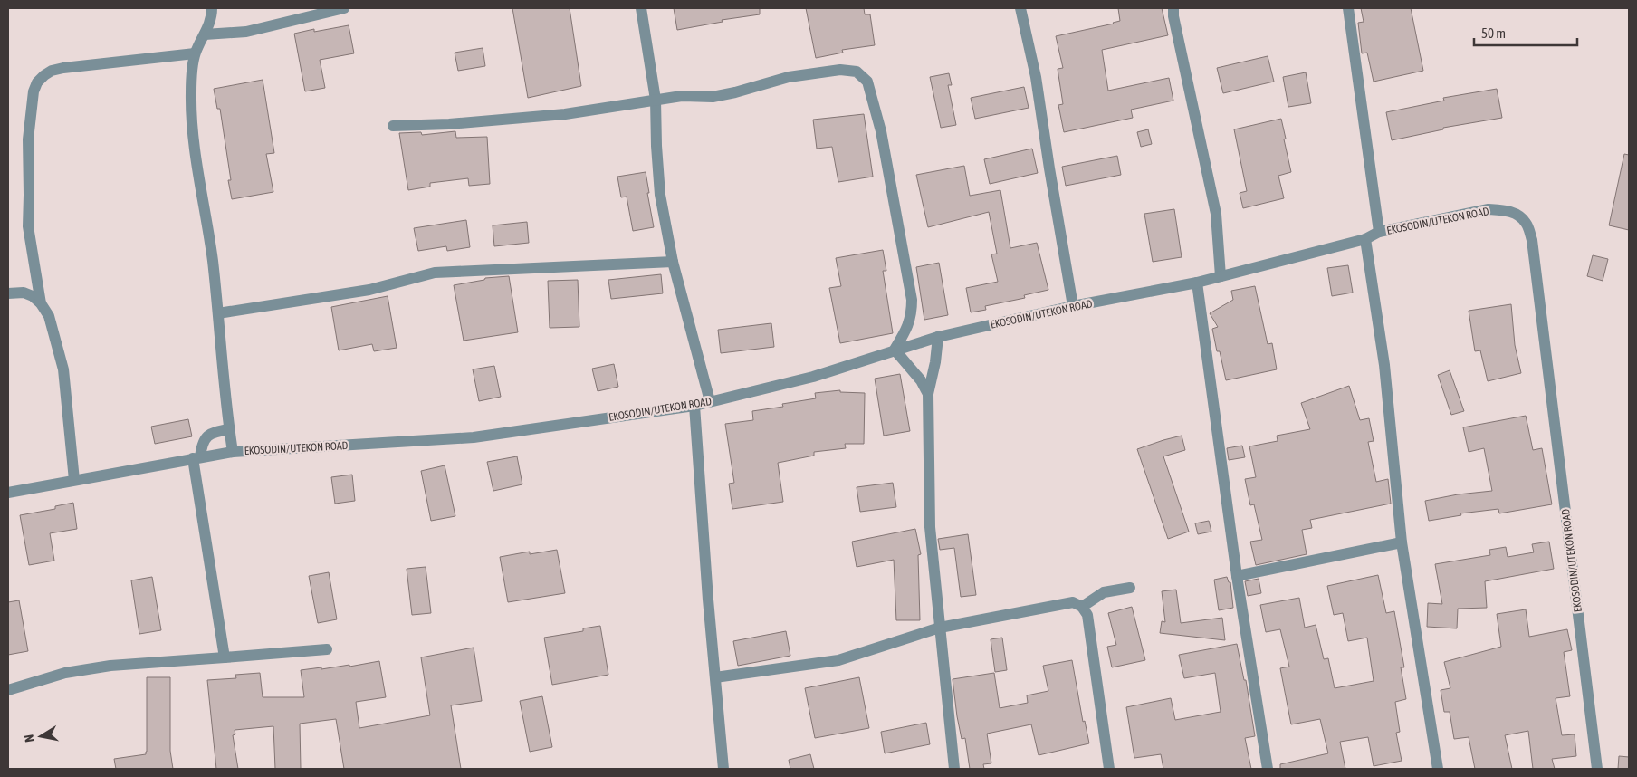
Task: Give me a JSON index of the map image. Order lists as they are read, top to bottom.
{
  "streets": {
    "street": ["EKOSODIN/UTEKON ROAD"]
  },
  "scale_bar": "50 m",
  "north": "left"
}
